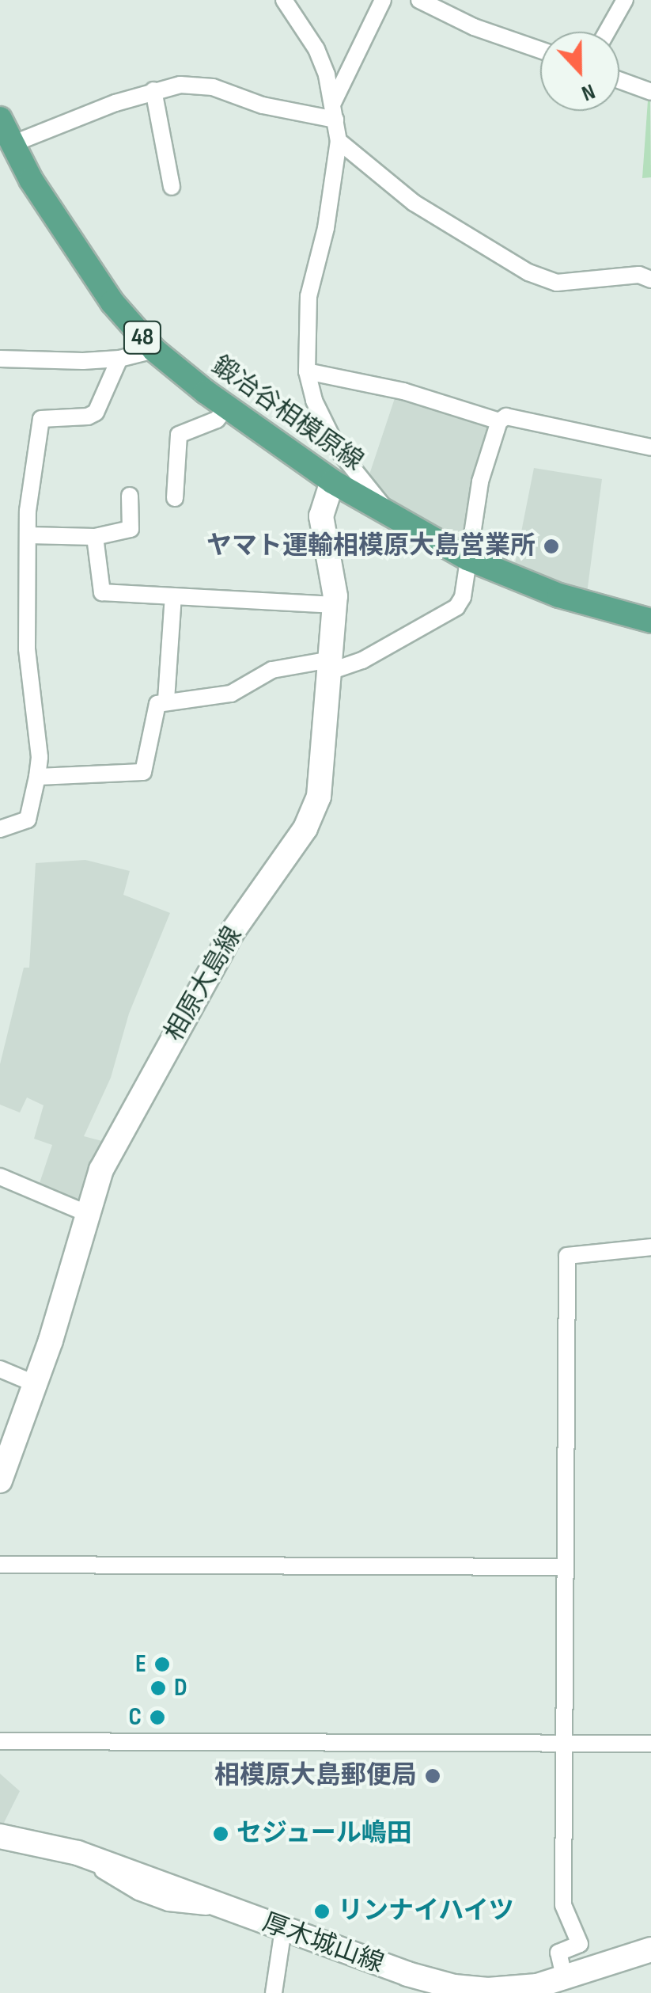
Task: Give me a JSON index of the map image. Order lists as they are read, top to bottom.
{
  "streets": {
    "main road": ["48", "鍛冶谷相模原線"],
    "street": ["相原大島線", "厚木城山線"]
  },
  "crossings": [
    ["鍛冶谷相模原線", "相原大島線"]
  ],
  "places": [
    "ヤマト運輸相模原大島営業所",
    "E",
    "D",
    "C",
    "相模原大島郵便局",
    "セジュール嶋田",
    "リンナイハイツ"
  ],
  "north": "bottom"
}
